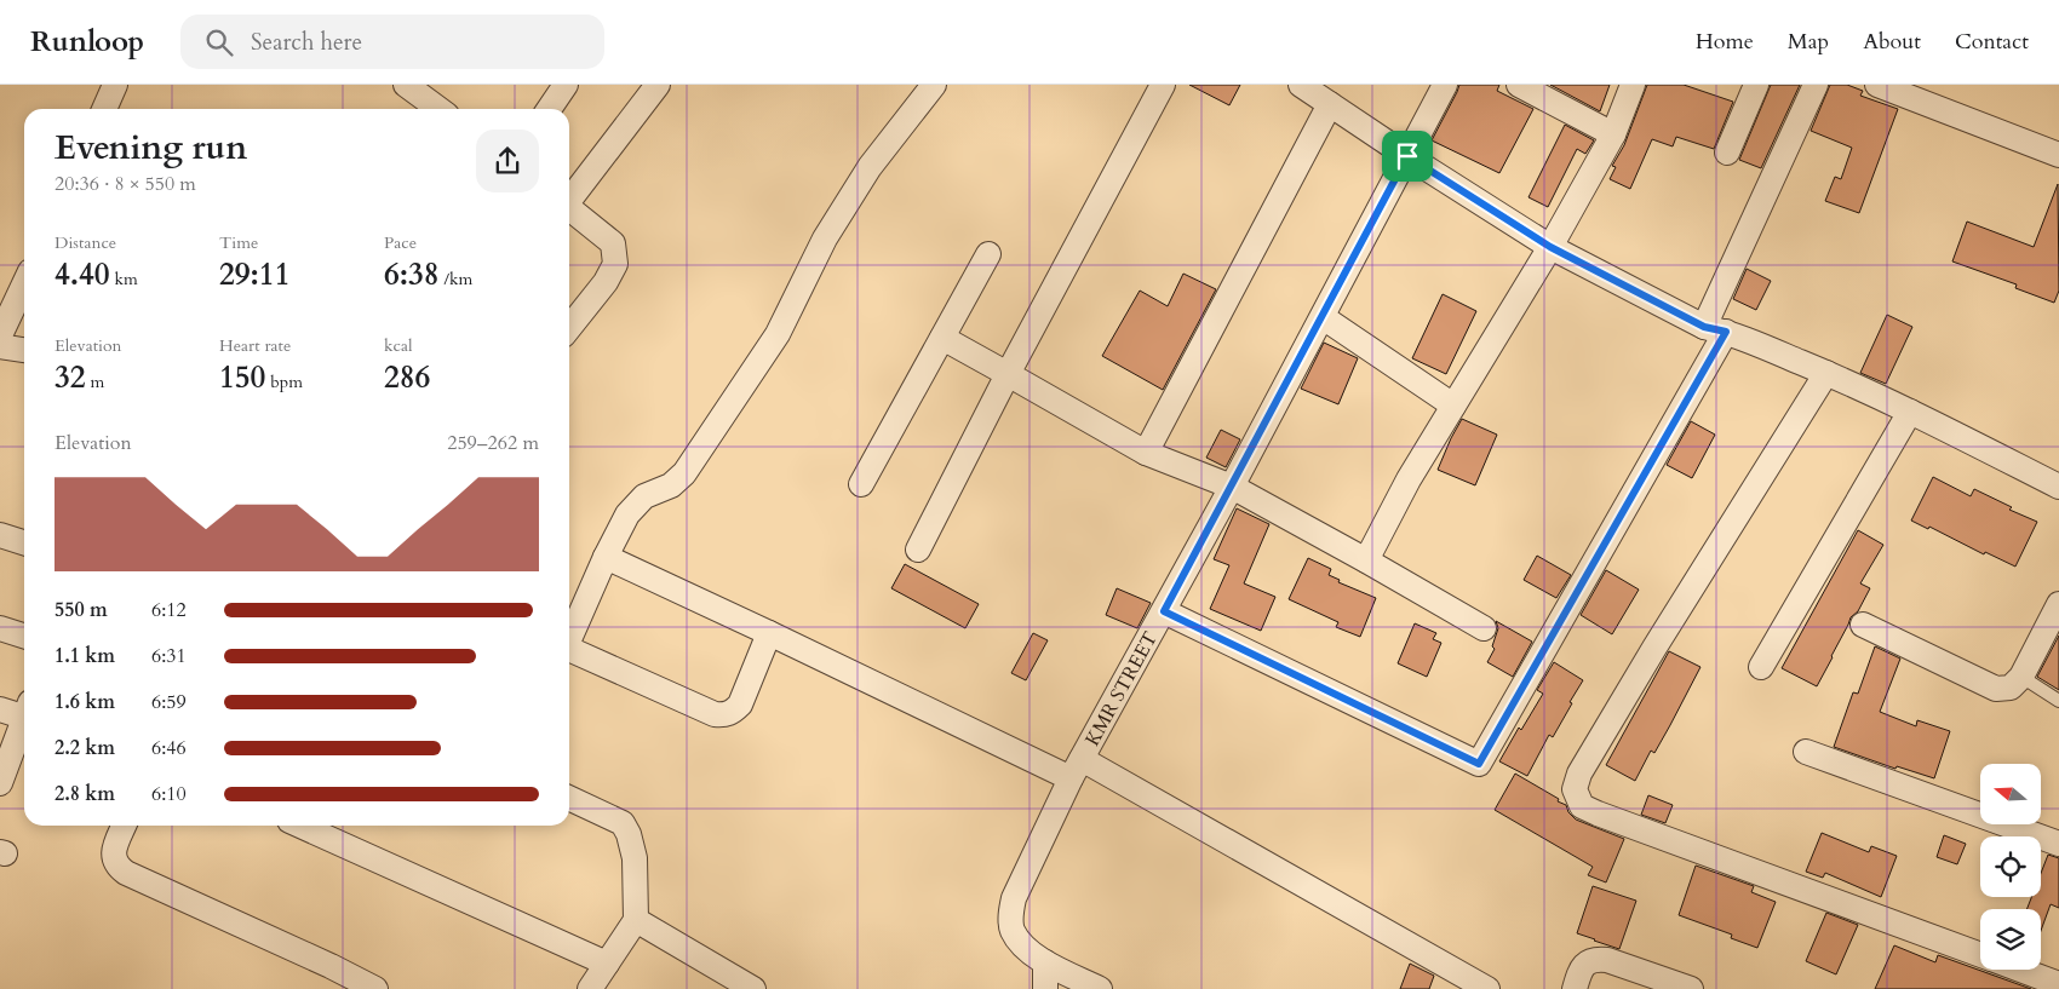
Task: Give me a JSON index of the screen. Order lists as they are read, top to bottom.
{
  "streets": {
    "street": ["KMR STREET"]
  },
  "north": "left",
  "page": {
    "header": "Runloop",
    "search": "Search here",
    "nav": [
      "Home",
      "Map",
      "About",
      "Contact"
    ],
    "heading": ["Evening run", "20:36 · 8 × 550 m"],
    "stats": [
      ["Distance", "4.40 km"],
      ["Time", "29:11"],
      ["Pace", "6:38 /km"],
      ["Elevation", "32 m"],
      ["Heart rate", "150 bpm"],
      ["kcal", "286"]
    ],
    "chart": ["Elevation", "259–262 m"],
    "list": [
      {
        "name": "550 m",
        "note": "6:12"
      },
      {
        "name": "1.1 km",
        "note": "6:31"
      },
      {
        "name": "1.6 km",
        "note": "6:59"
      },
      {
        "name": "2.2 km",
        "note": "6:46"
      },
      {
        "name": "2.8 km",
        "note": "6:10"
      }
    ]
  }
}
